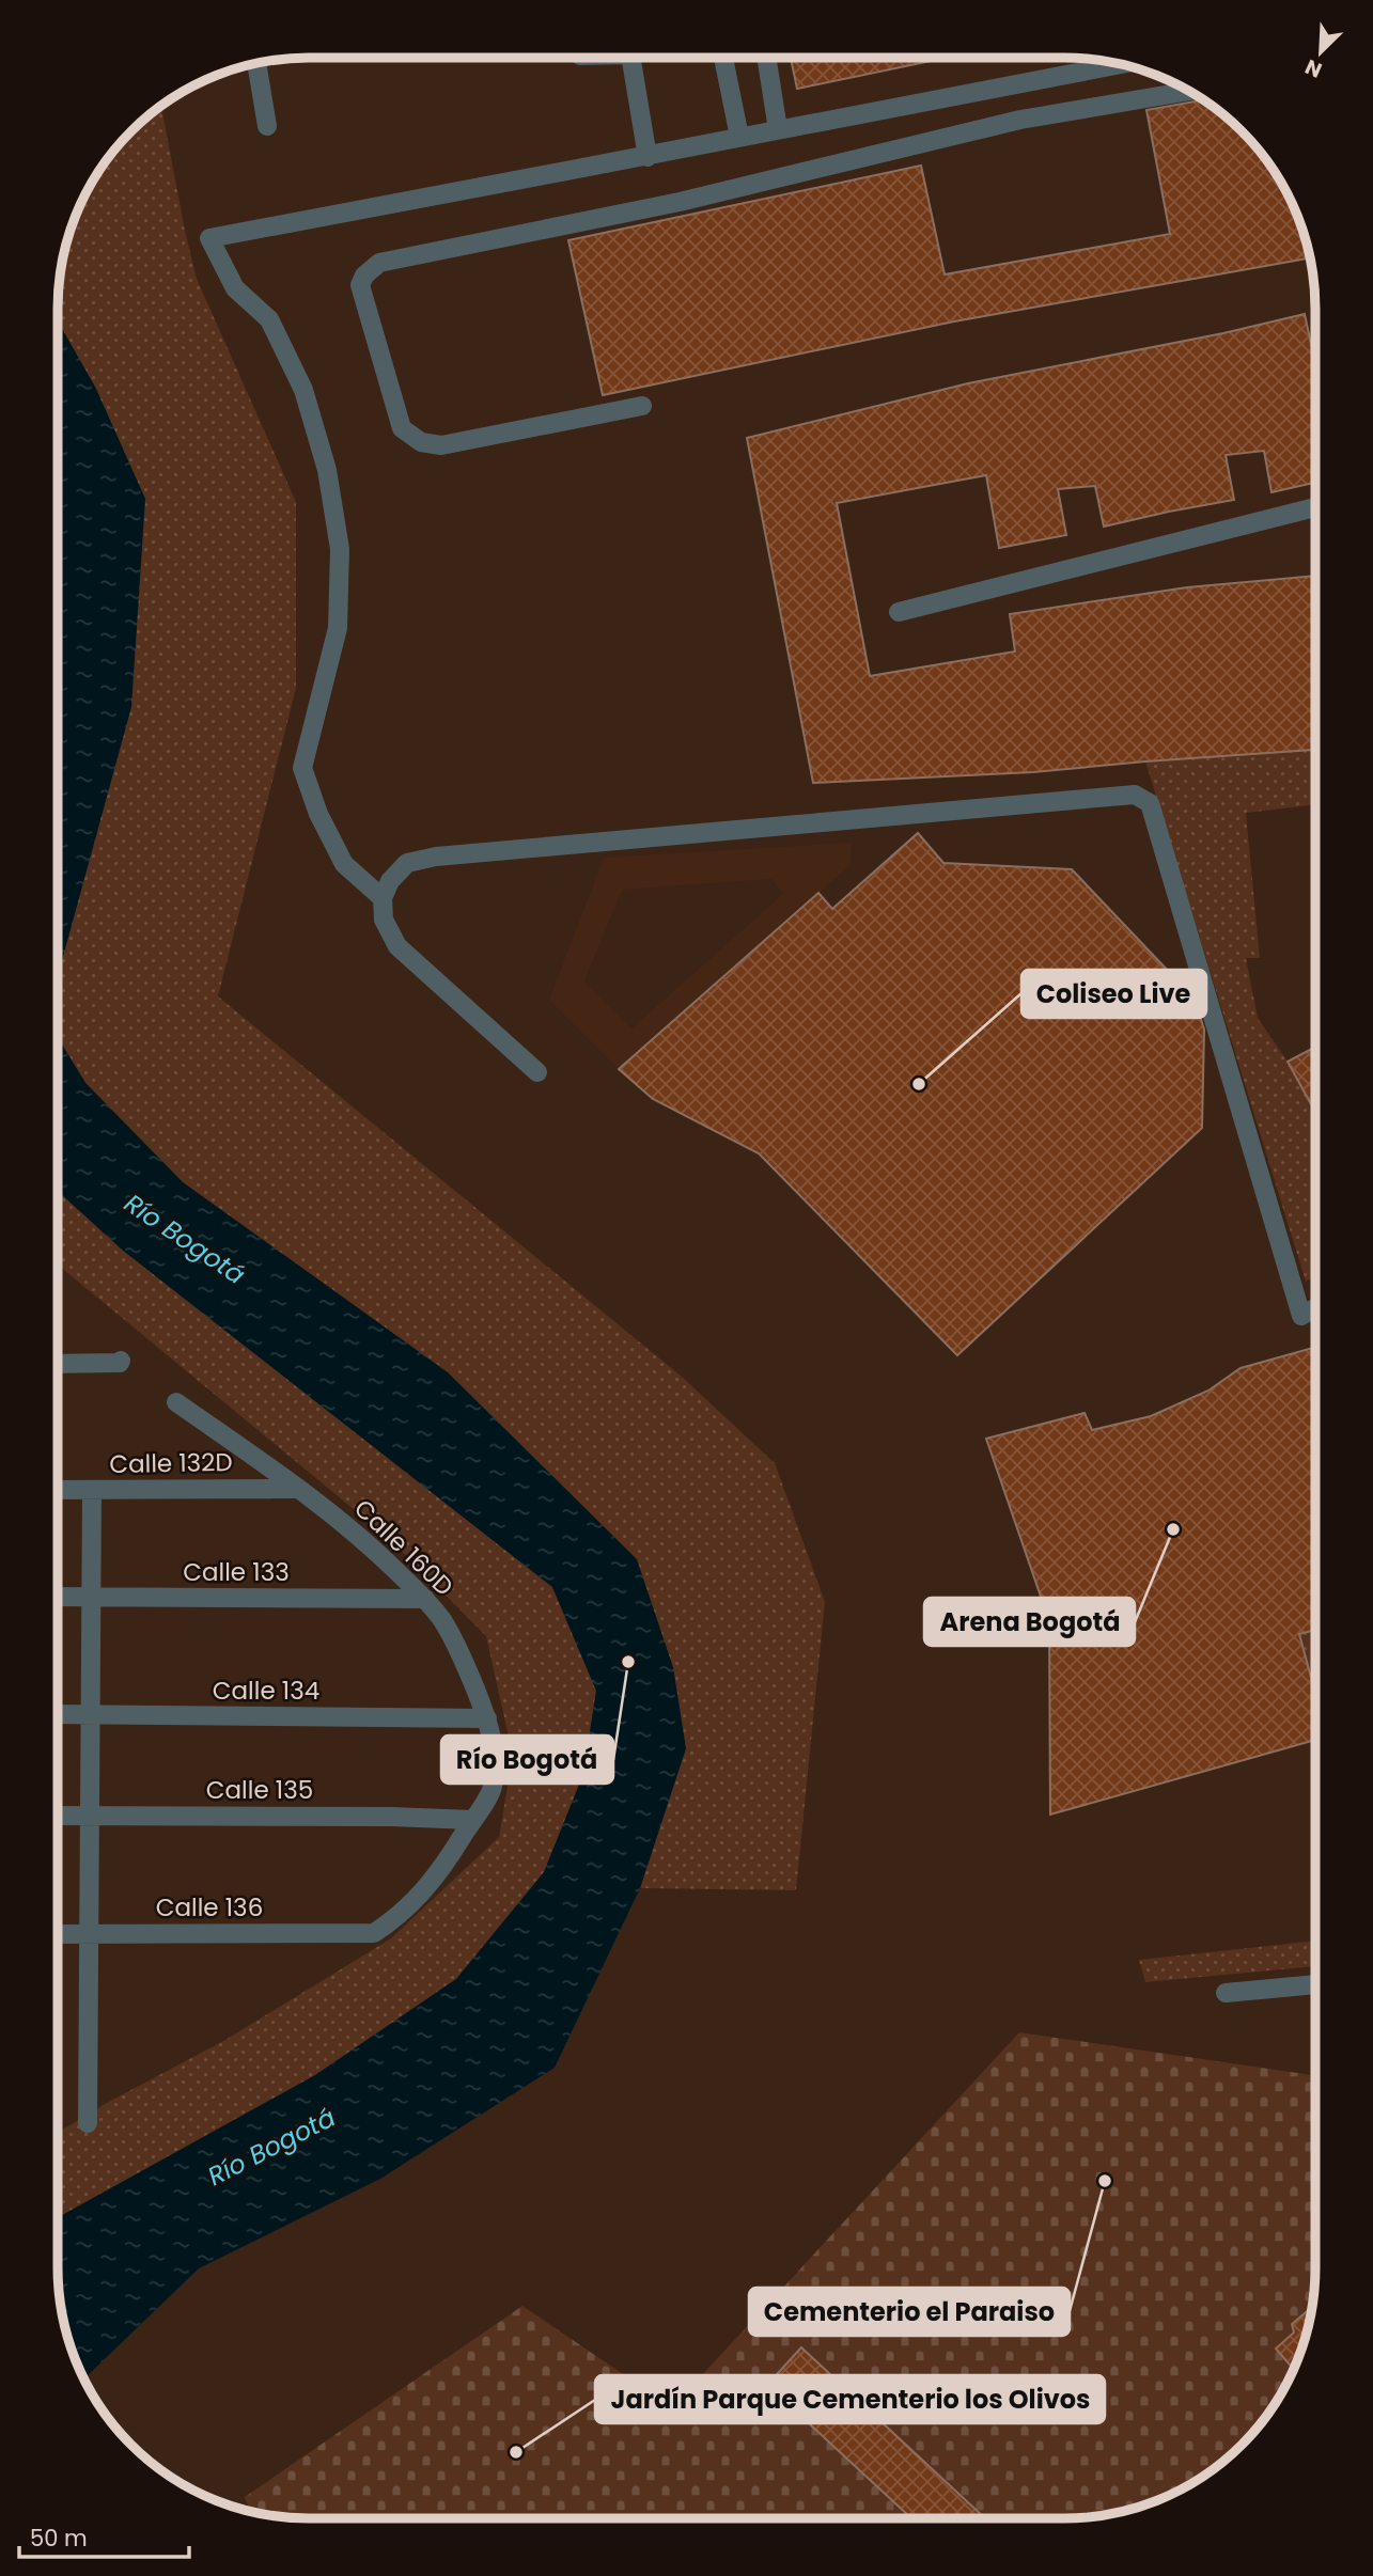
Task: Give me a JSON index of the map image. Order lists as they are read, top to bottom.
{
  "streets": {
    "street": [
      "Calle 132D",
      "Calle 160D",
      "Calle 133",
      "Calle 134",
      "Calle 135",
      "Calle 136"
    ]
  },
  "crossings": [
    ["Calle 132D", "Calle 160D"],
    ["Calle 160D", "Calle 133"],
    ["Calle 160D", "Calle 134"],
    ["Calle 160D", "Calle 135"],
    ["Calle 160D", "Calle 136"]
  ],
  "water": ["Río Bogotá"],
  "places": [
    "Coliseo Live",
    "Arena Bogotá",
    "Río Bogotá",
    "Cementerio el Paraiso",
    "Jardín Parque Cementerio los Olivos"
  ],
  "scale_bar": "50 m",
  "north": "bottom left"
}
